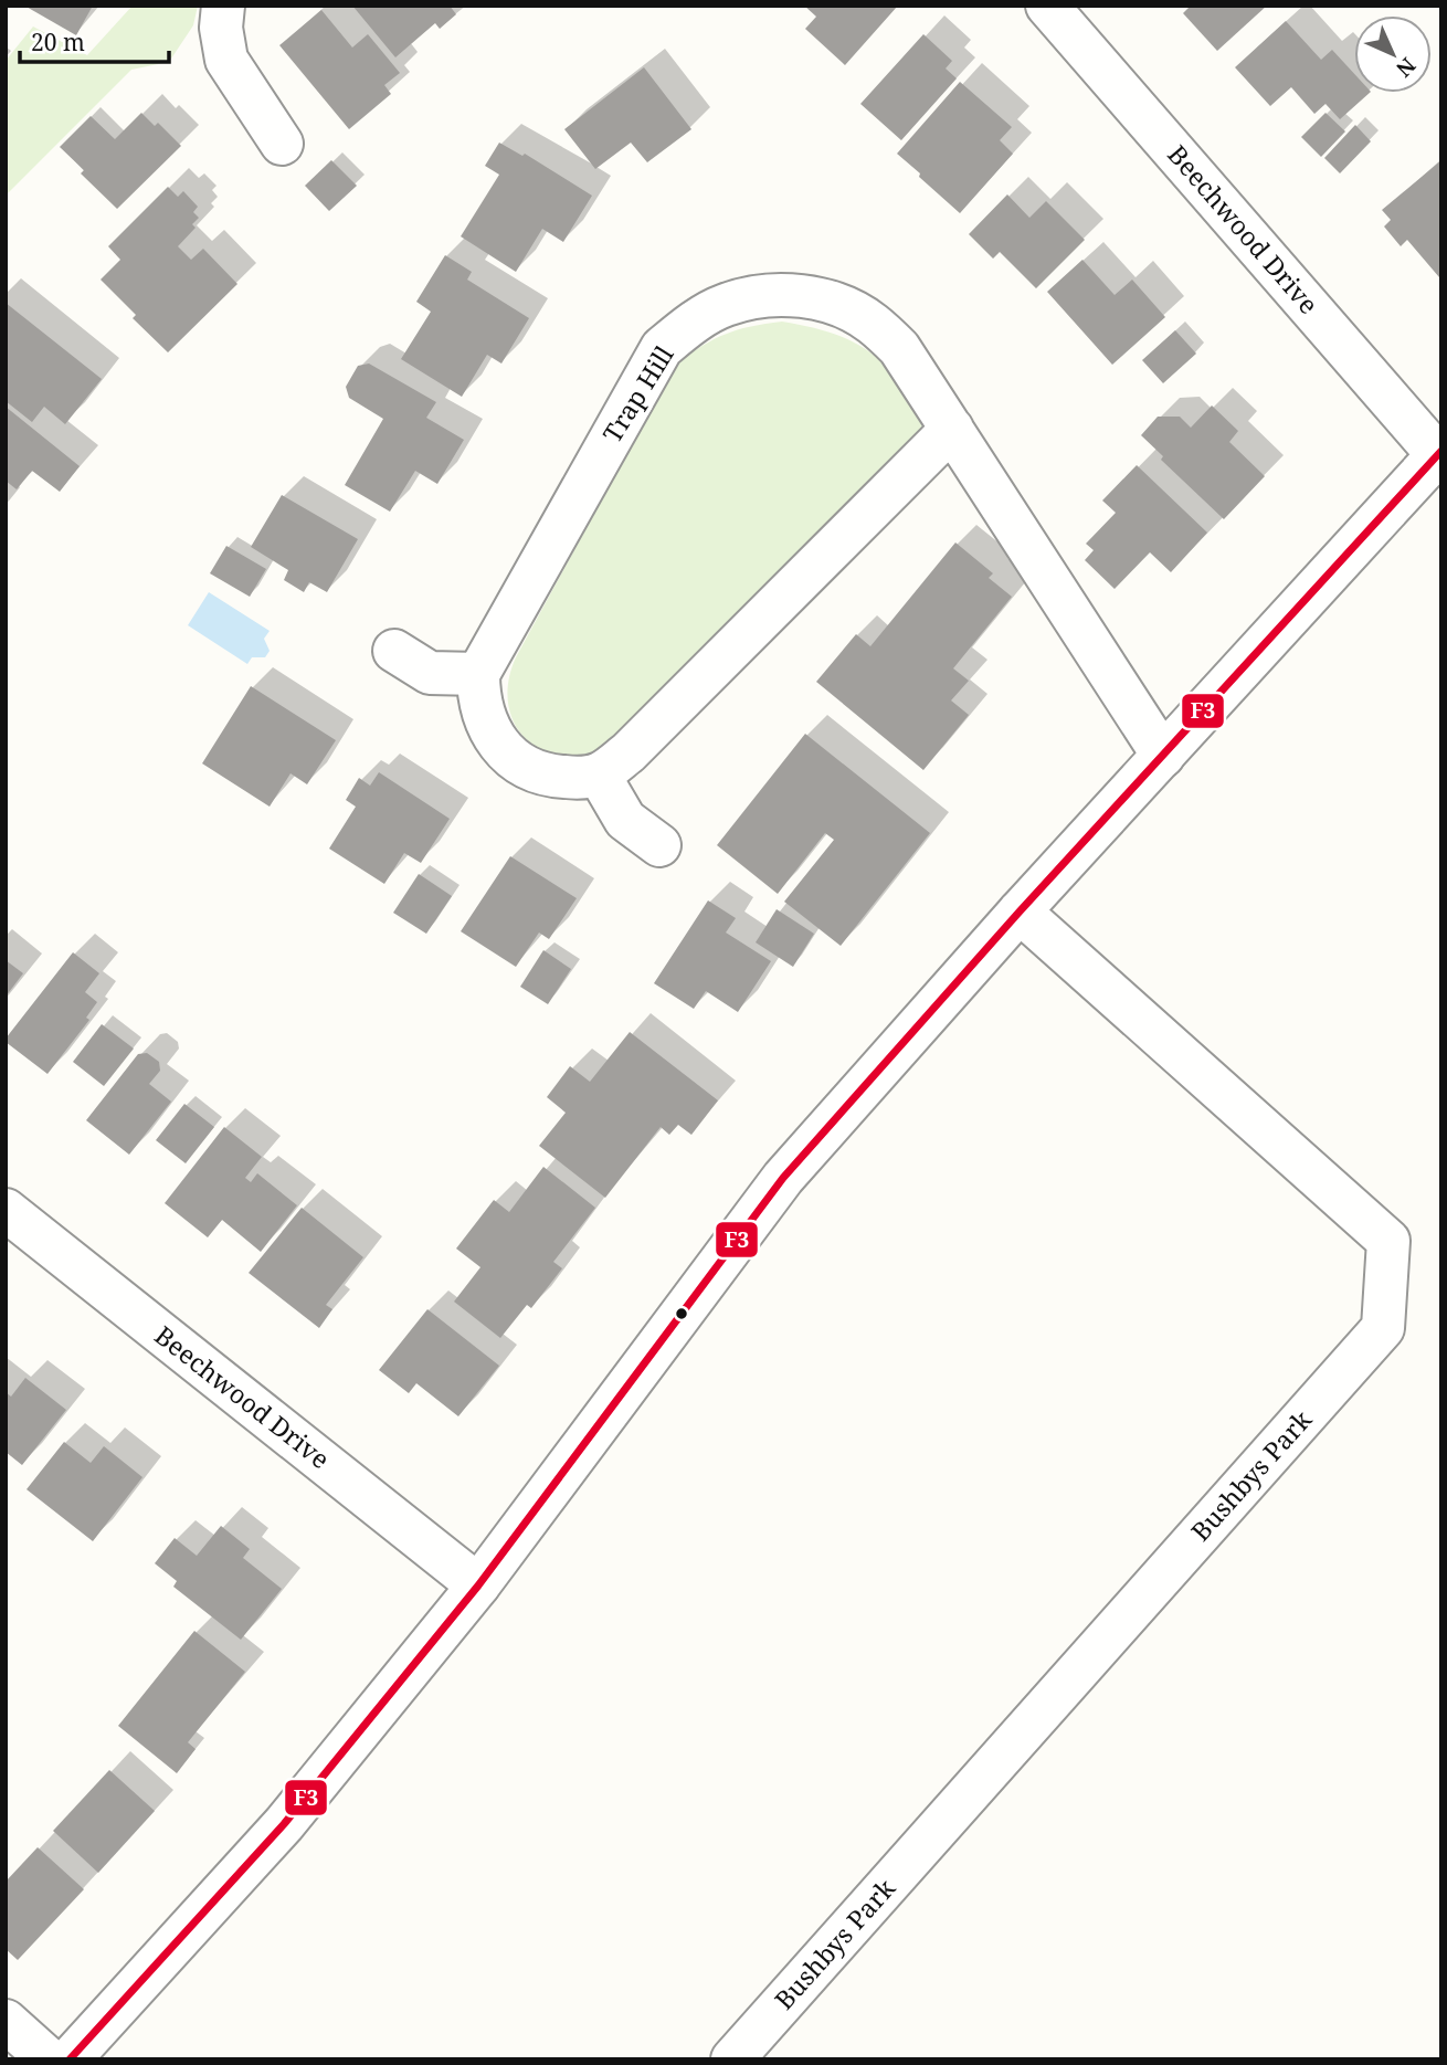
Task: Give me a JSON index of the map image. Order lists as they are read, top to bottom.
{
  "streets": {
    "street": ["Beechwood Drive", "Trap Hill", "Bushbys Park"]
  },
  "lines": ["transit line F3"],
  "scale_bar": "20 m",
  "north": "bottom right"
}
